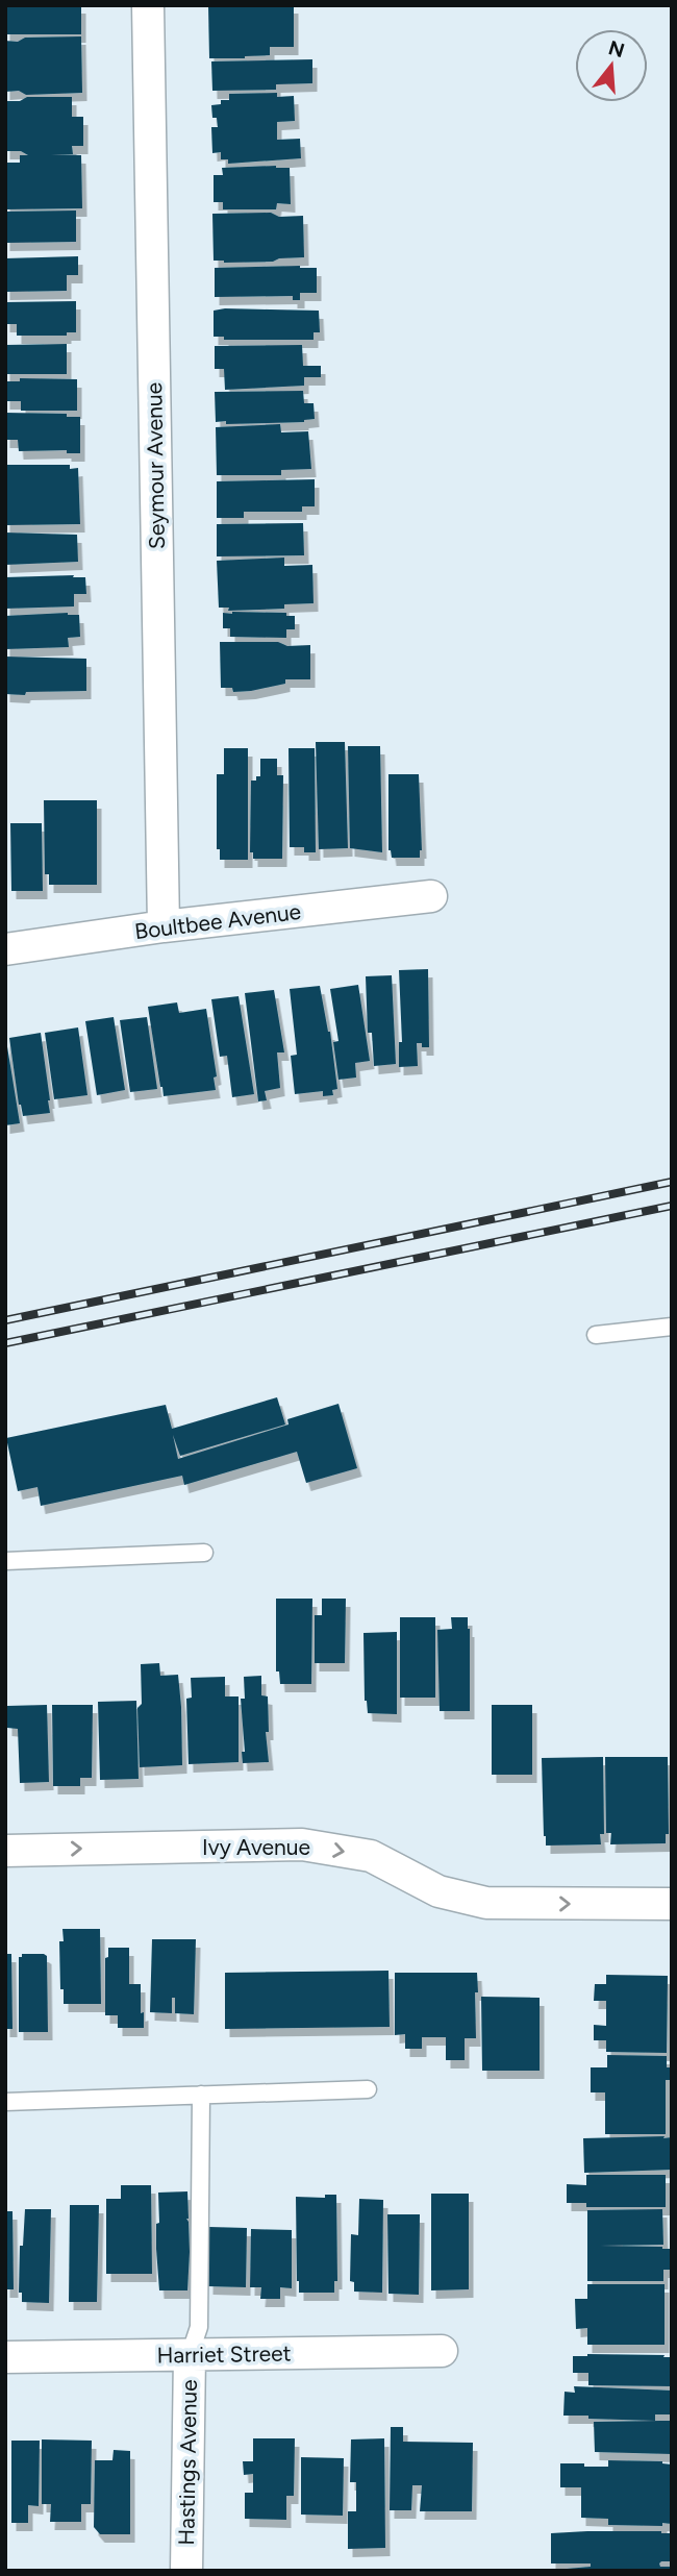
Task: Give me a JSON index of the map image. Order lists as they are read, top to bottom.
{
  "streets": {
    "street": [
      "Seymour Avenue",
      "Boultbee Avenue",
      "Ivy Avenue",
      "Harriet Street",
      "Hastings Avenue"
    ]
  },
  "crossings": [
    ["Seymour Avenue", "Boultbee Avenue"],
    ["Harriet Street", "Hastings Avenue"]
  ],
  "one_way": ["Ivy Avenue"],
  "north": "top"
}
